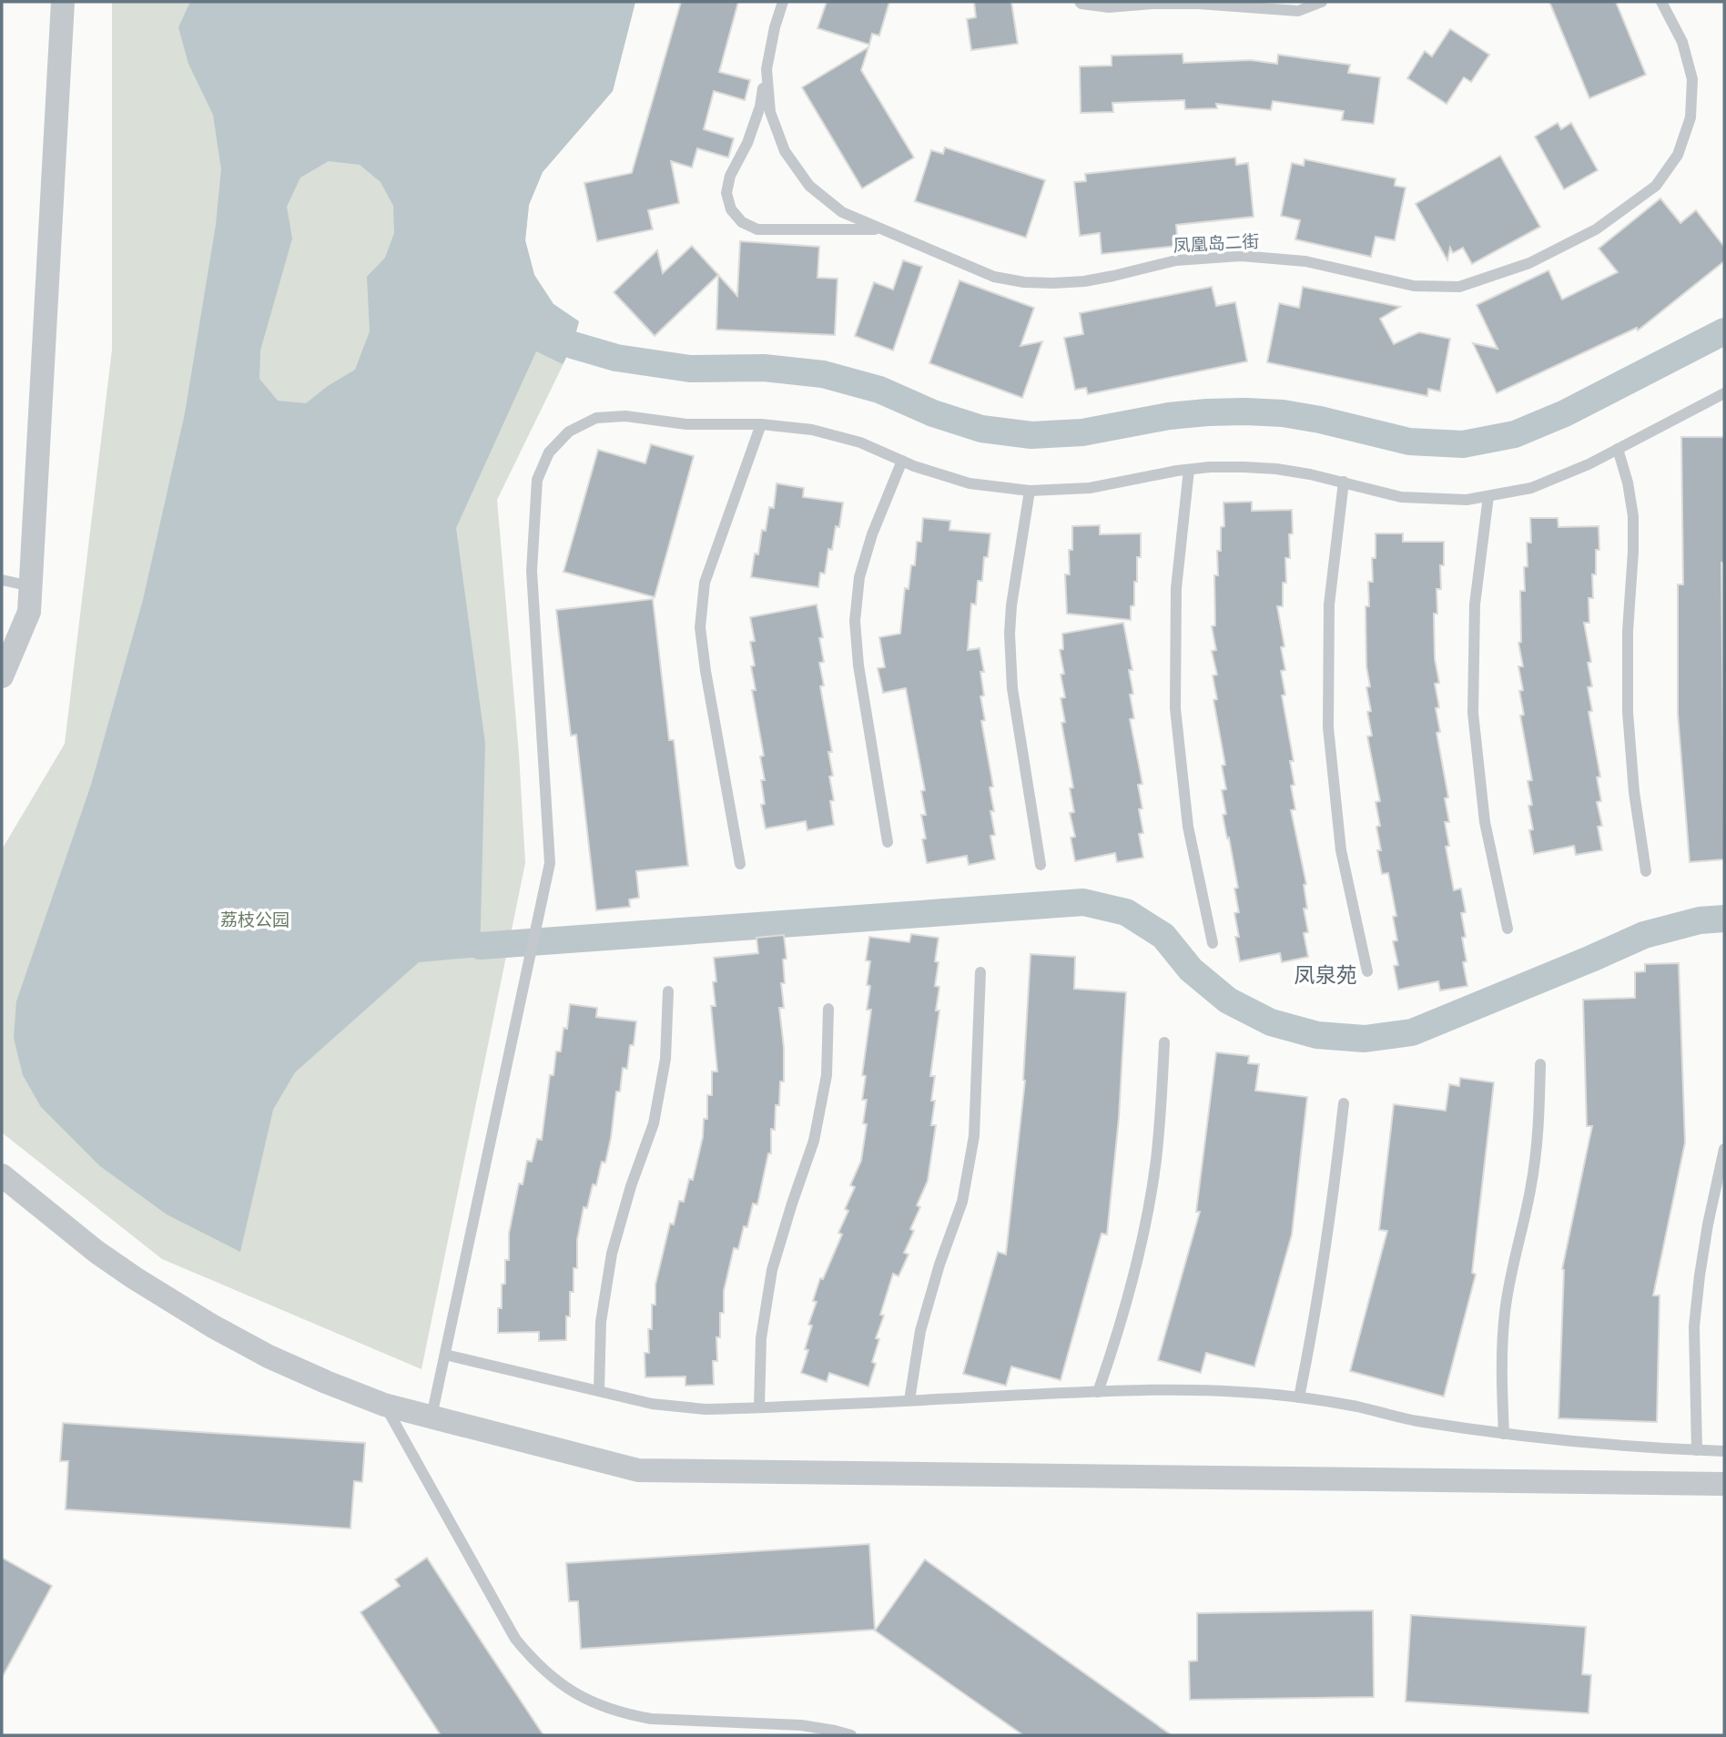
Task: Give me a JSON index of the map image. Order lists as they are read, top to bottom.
{
  "streets": {
    "lane": ["凤凰岛二街"]
  },
  "districts": ["凤泉苑"],
  "parks": ["荔枝公园"]
}
